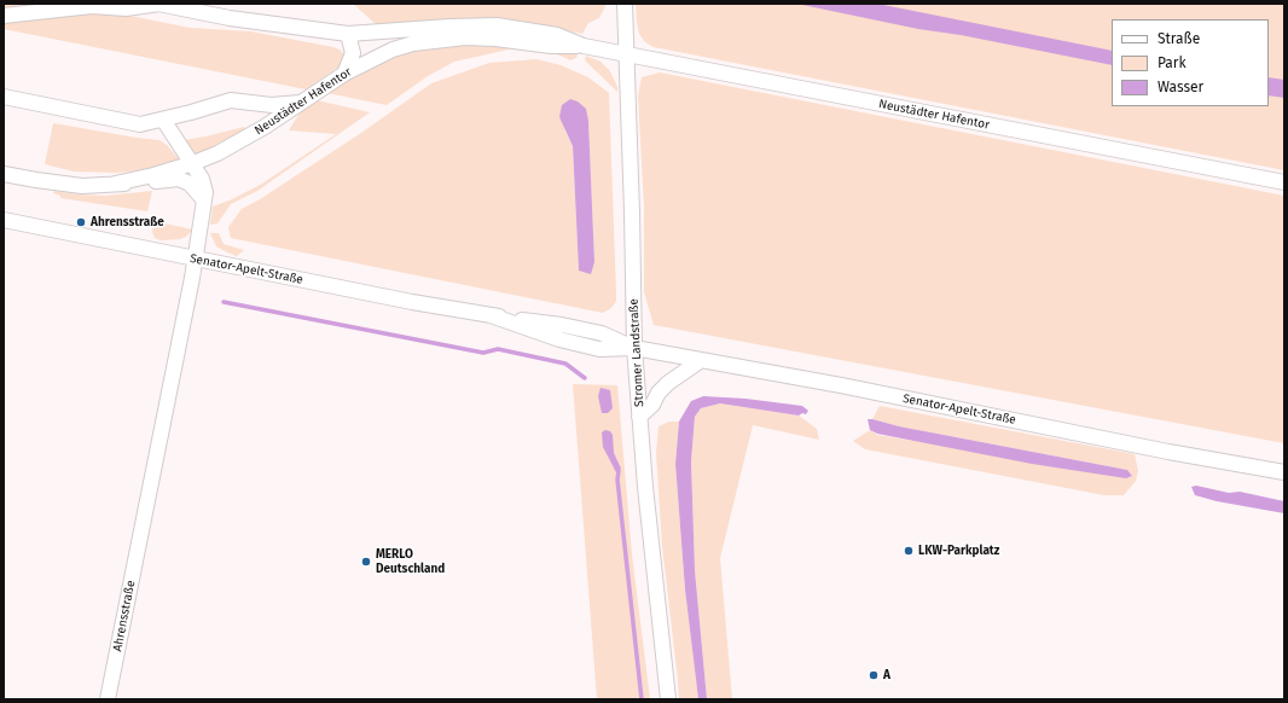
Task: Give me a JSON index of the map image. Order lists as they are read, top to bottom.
{
  "streets": {
    "street": [
      "Neustädter Hafentor",
      "Senator-Apelt-Straße",
      "Stromer Landstraße",
      "Ahrensstraße"
    ]
  },
  "crossings": [
    ["Neustädter Hafentor", "Stromer Landstraße"],
    ["Neustädter Hafentor", "Ahrensstraße"],
    ["Senator-Apelt-Straße", "Stromer Landstraße"],
    ["Senator-Apelt-Straße", "Ahrensstraße"]
  ],
  "places": [
    "Ahrensstraße",
    "LKW-Parkplatz",
    "MERLO Deutschland",
    "A"
  ],
  "legend": ["Straße", "Park", "Wasser"]
}
